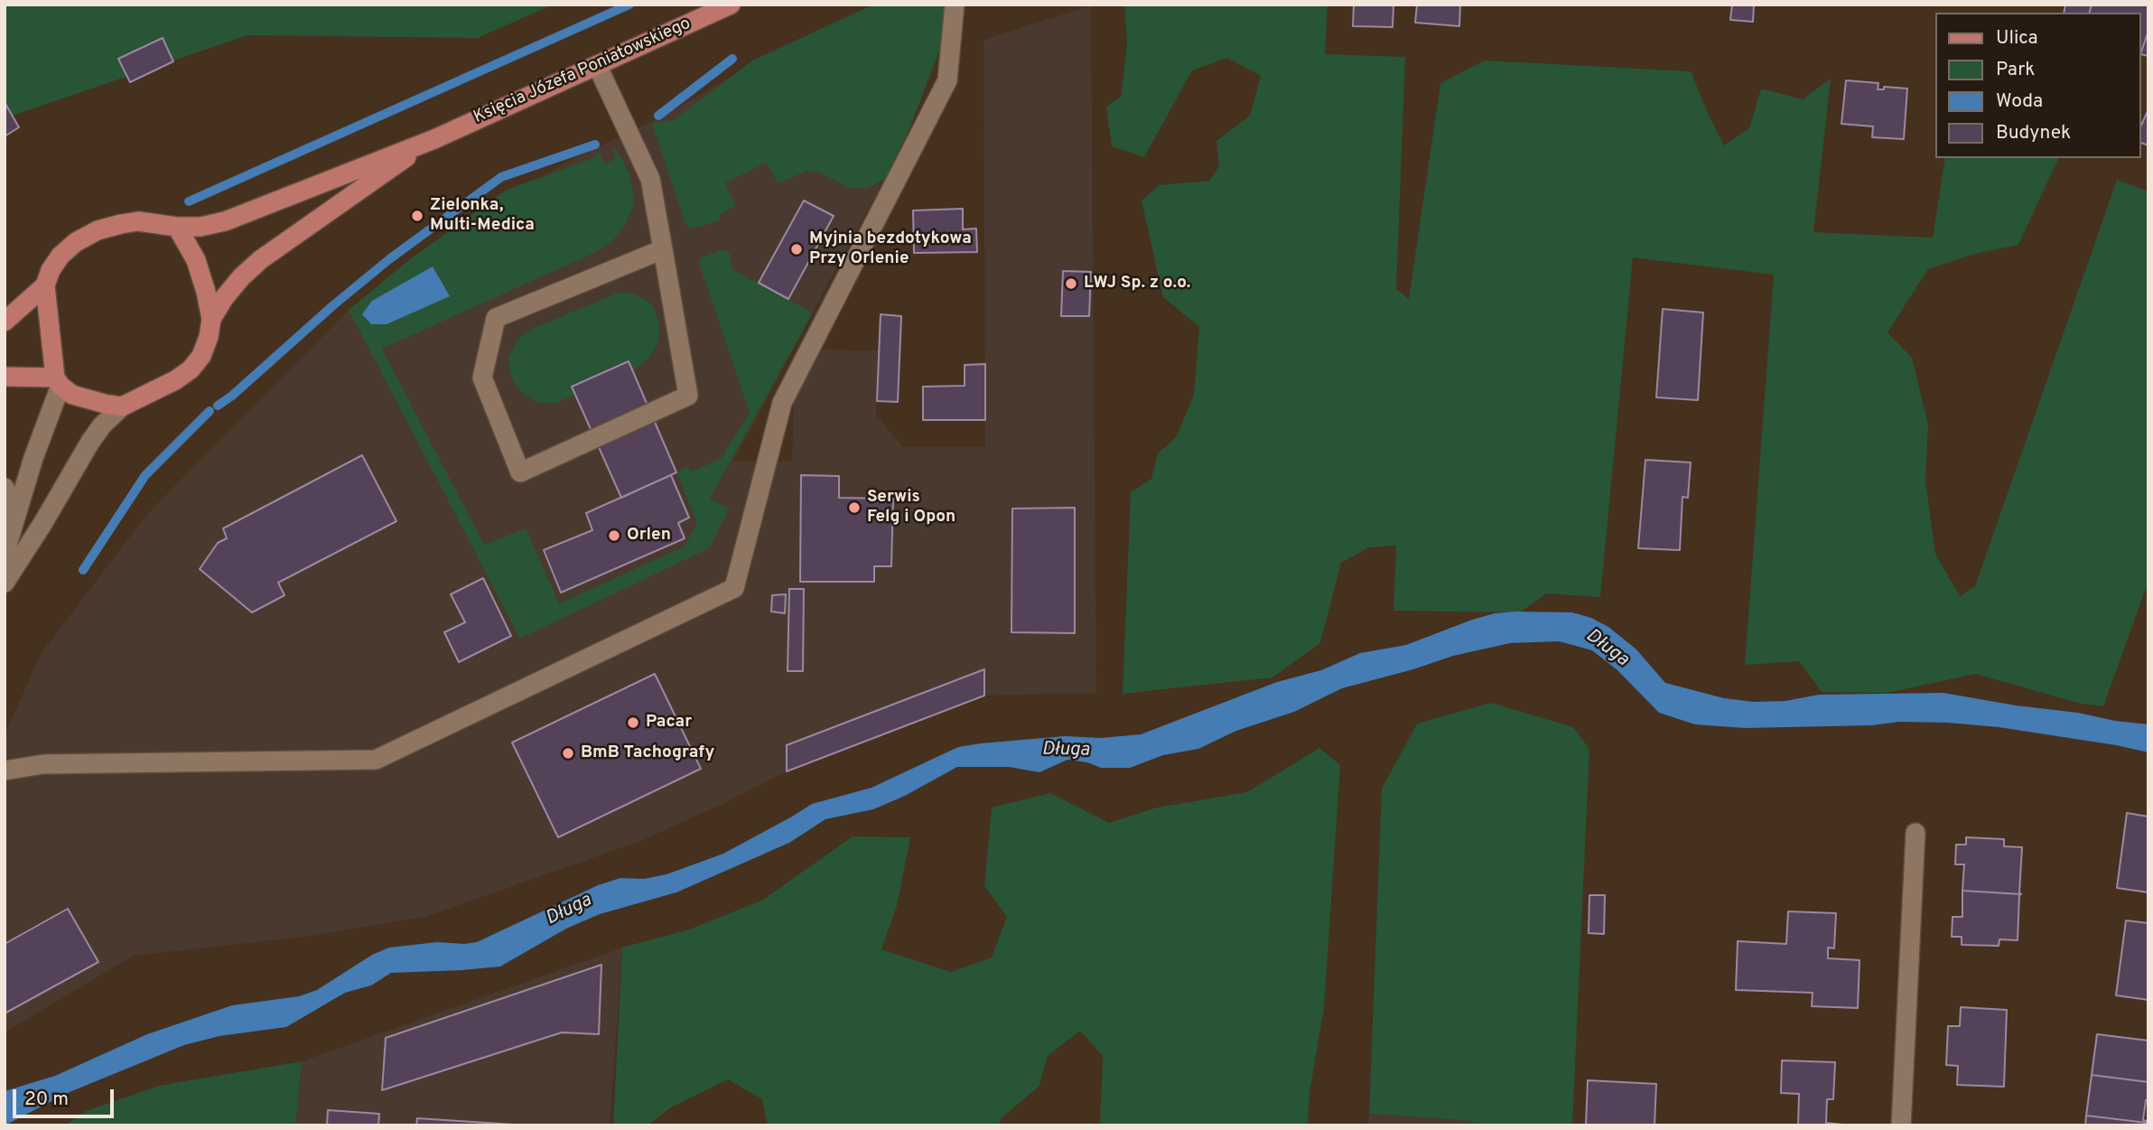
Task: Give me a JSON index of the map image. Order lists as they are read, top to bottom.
{
  "streets": {
    "main road": ["Księcia Józefa Poniatowskiego"]
  },
  "water": ["Długa"],
  "places": [
    "Zielonka, Multi-Medica",
    "Myjnia bezdotykowa Przy Orlenie",
    "LWJ Sp. z o.o.",
    "Serwis Felg i Opon",
    "Orlen",
    "Pacar",
    "BmB Tachografy"
  ],
  "legend": [
    "Ulica",
    "Park",
    "Woda",
    "Budynek"
  ],
  "scale_bar": "20 m"
}
